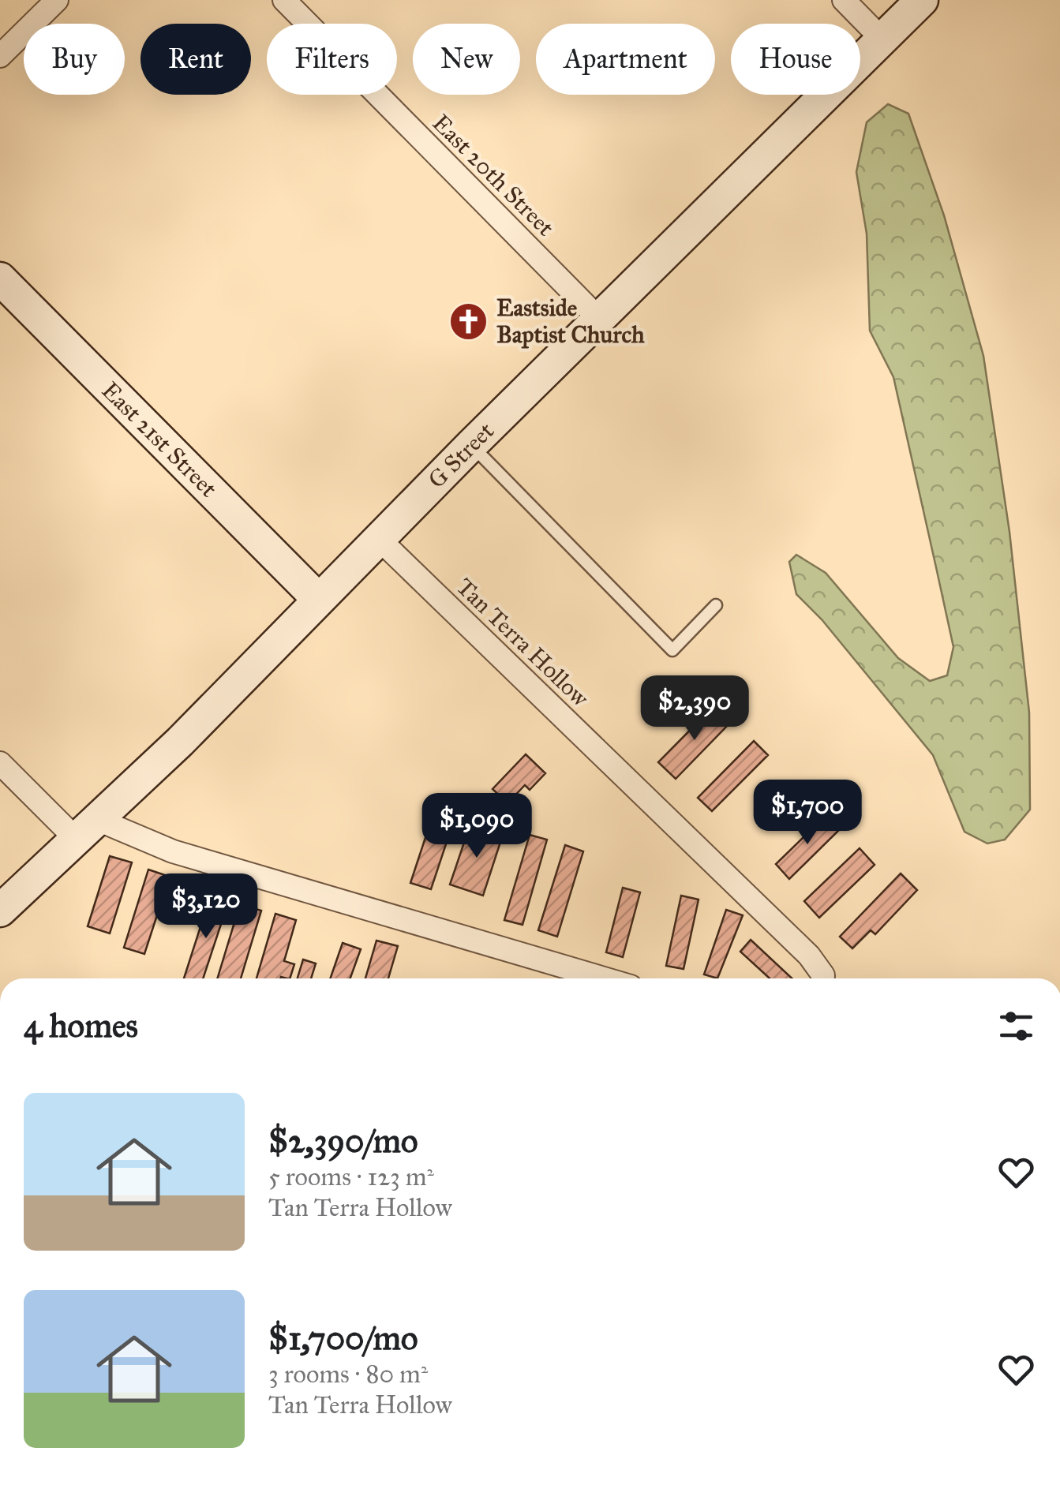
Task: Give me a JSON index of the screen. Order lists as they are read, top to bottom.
{
  "streets": {
    "main road": ["East 21st Street", "G Street"],
    "street": ["East 20th Street", "Tan Terra Hollow"]
  },
  "crossings": [
    ["East 20th Street", "G Street"],
    ["East 21st Street", "G Street"],
    ["G Street", "Tan Terra Hollow"]
  ],
  "places": {
    "church": ["Eastside Baptist Church"]
  },
  "page": {
    "chip": [
      "Buy",
      "Rent",
      "Filters",
      "New",
      "Apartment",
      "House"
    ],
    "price": [
      "$2,390",
      "$1,700",
      "$1,090",
      "$3,120"
    ],
    "heading": "4 homes",
    "list": [
      {
        "name": "$2,390/mo",
        "note": "5 rooms · 123 m² · Tan Terra Hollow"
      },
      {
        "name": "$1,700/mo",
        "note": "3 rooms · 80 m² · Tan Terra Hollow"
      }
    ]
  }
}
